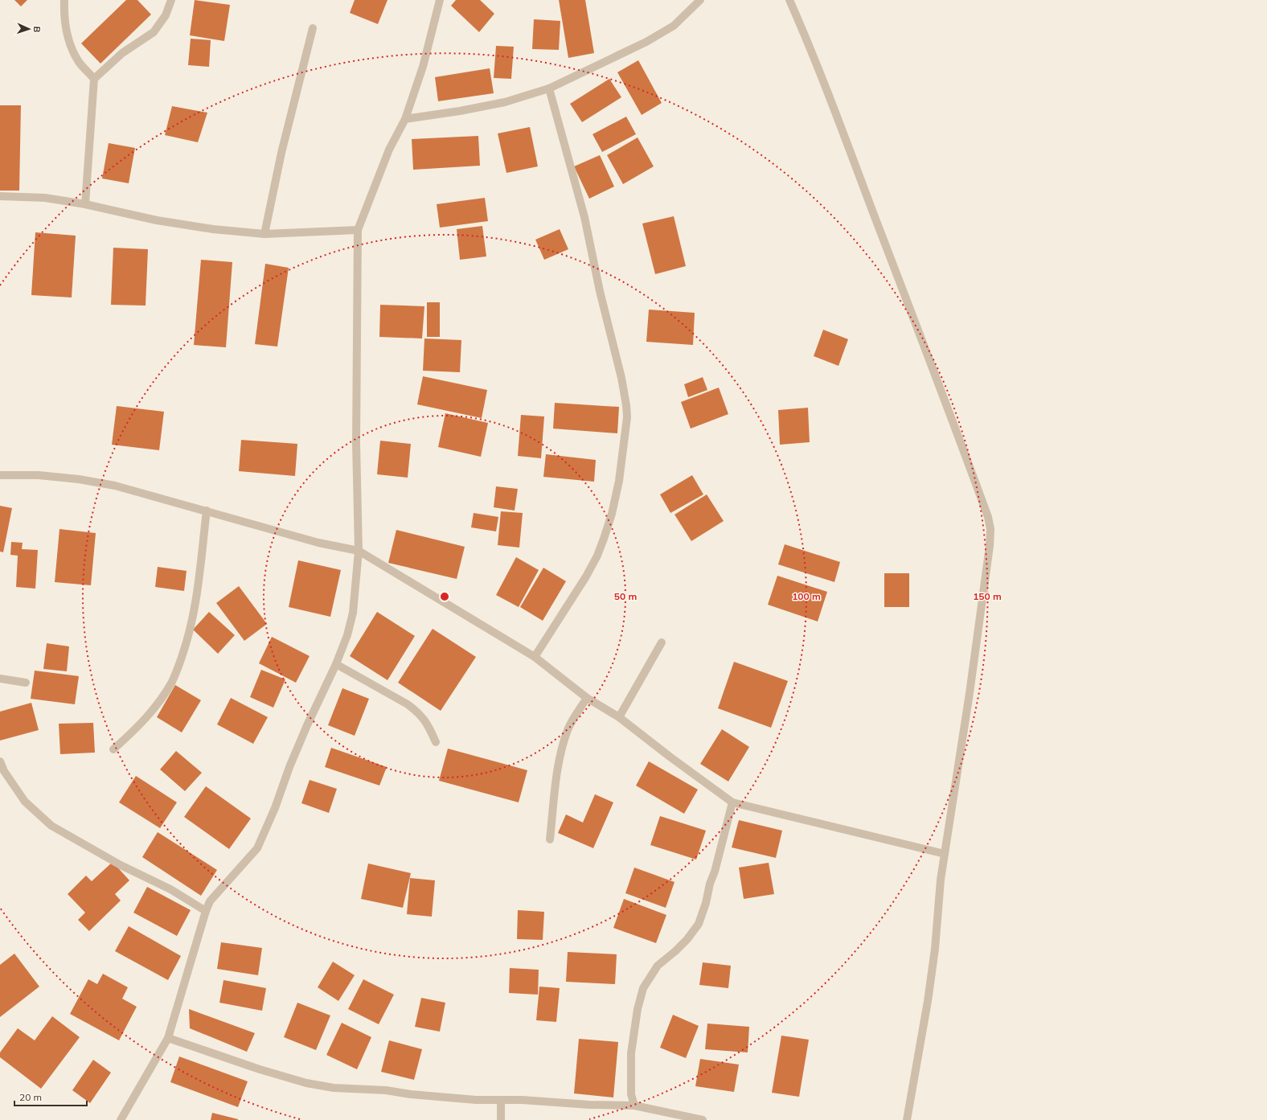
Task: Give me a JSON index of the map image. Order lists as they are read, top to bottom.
{
  "scale_bar": "20 m",
  "north": "right",
  "rings": ["50 m", "100 m", "150 m"]
}
